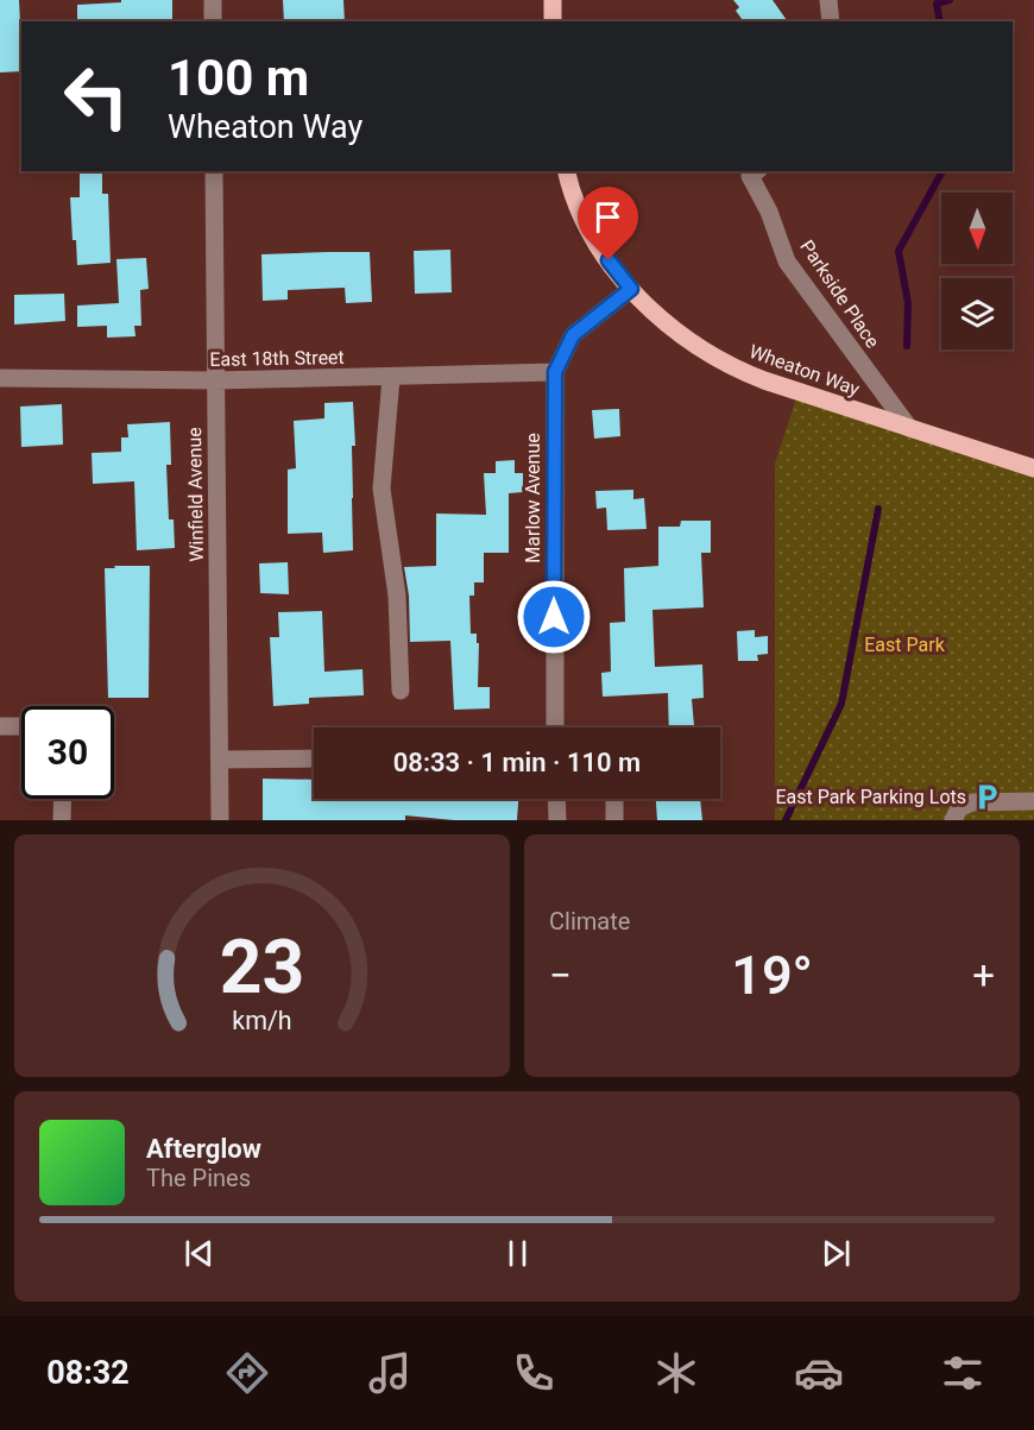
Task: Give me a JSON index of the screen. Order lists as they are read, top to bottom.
{
  "streets": {
    "main road": ["Wheaton Way"],
    "street": [
      "Parkside Place",
      "East 18th Street",
      "Winfield Avenue",
      "Marlow Avenue"
    ]
  },
  "crossings": [
    ["Parkside Place", "Wheaton Way"],
    ["East 18th Street", "Winfield Avenue"],
    ["East 18th Street", "Marlow Avenue"],
    ["Wheaton Way", "Marlow Avenue"]
  ],
  "parks": ["East Park"],
  "places": {
    "parking": ["East Park Parking Lots"]
  },
  "north": "bottom",
  "page": {
    "turn": ["100 m", "Wheaton Way"],
    "limit": "30",
    "trip": "08:33 · 1 min · 110 m",
    "tile": "Climate",
    "heat": ["−", "19°", "+"],
    "song": ["Afterglow", "The Pines"],
    "tabs": "08:32",
    "gauge": ["23", "km/h"]
  }
}
